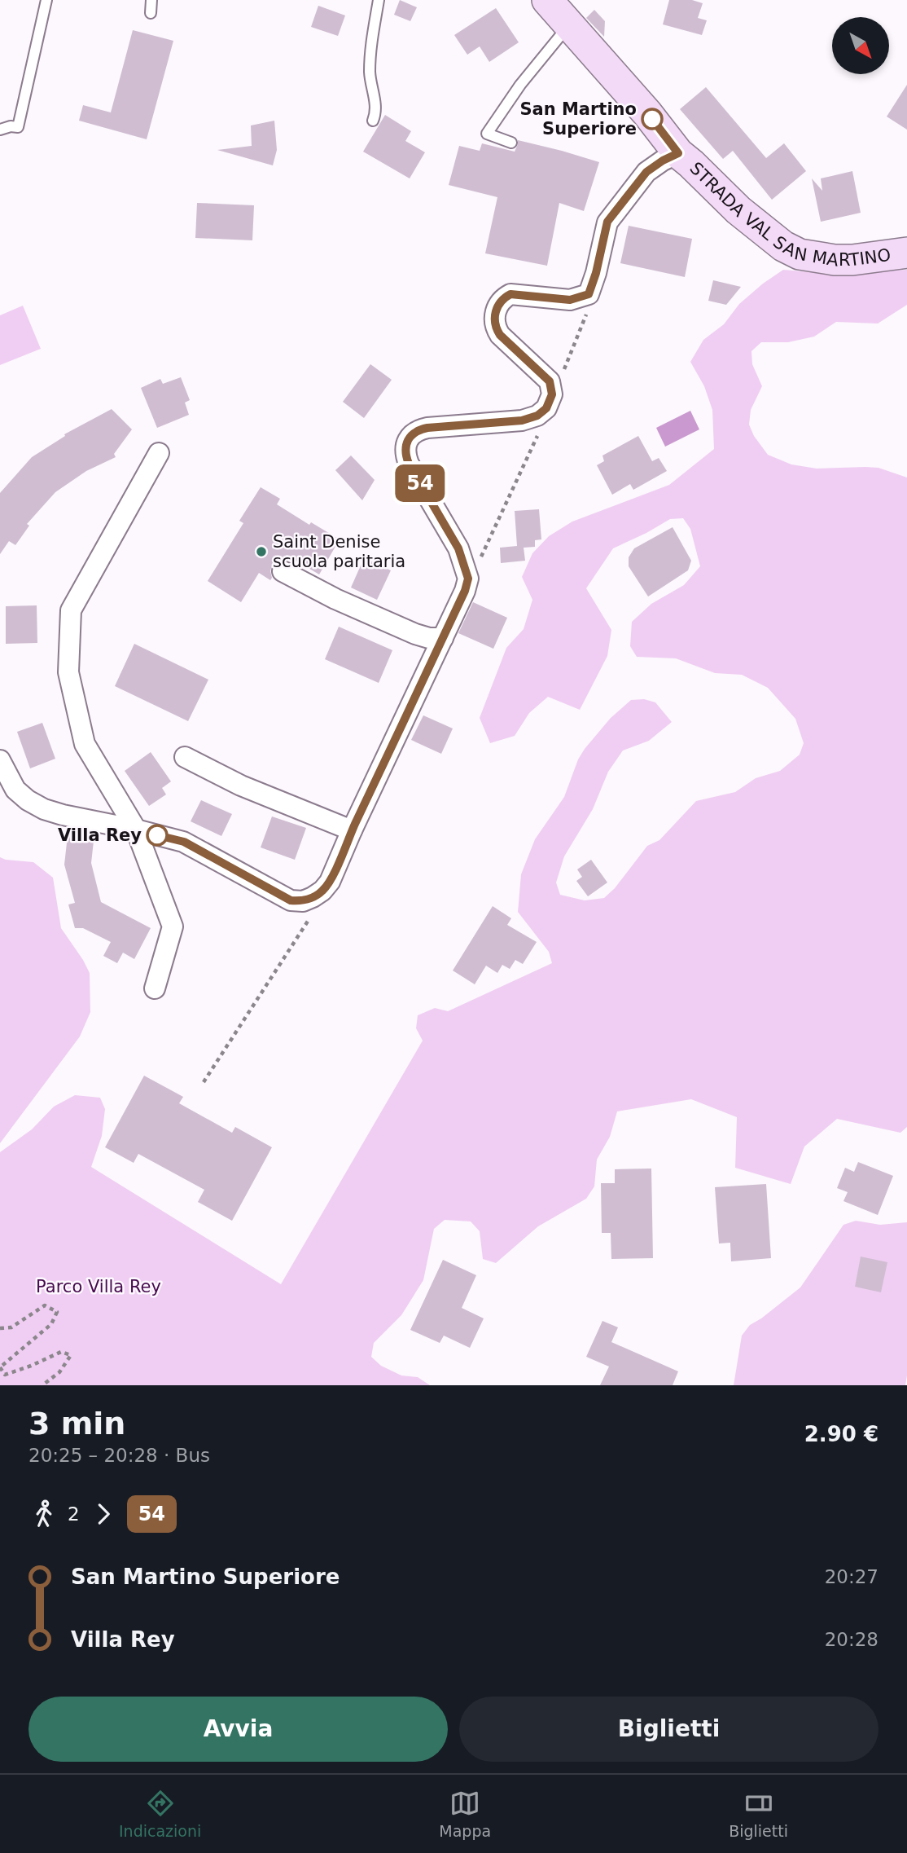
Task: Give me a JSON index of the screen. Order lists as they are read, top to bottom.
{
  "streets": {
    "street": ["STRADA VAL SAN MARTINO"]
  },
  "parks": ["Parco Villa Rey"],
  "places": ["San Martino Superiore", "Saint Denise scuola paritaria", "Villa Rey"],
  "lines": ["bus line 54"],
  "north": "bottom right",
  "page": {
    "on_map": "54",
    "heading": ["3 min", "20:25 – 20:28 · Bus", "2.90 €"],
    "legs": ["2", "54"],
    "list": [
      {
        "name": "San Martino Superiore",
        "value": "20:27"
      },
      {
        "name": "Villa Rey",
        "value": "20:28"
      }
    ],
    "buttons": ["Avvia", "Biglietti"],
    "tabs": ["Indicazioni", "Mappa", "Biglietti"]
  }
}
